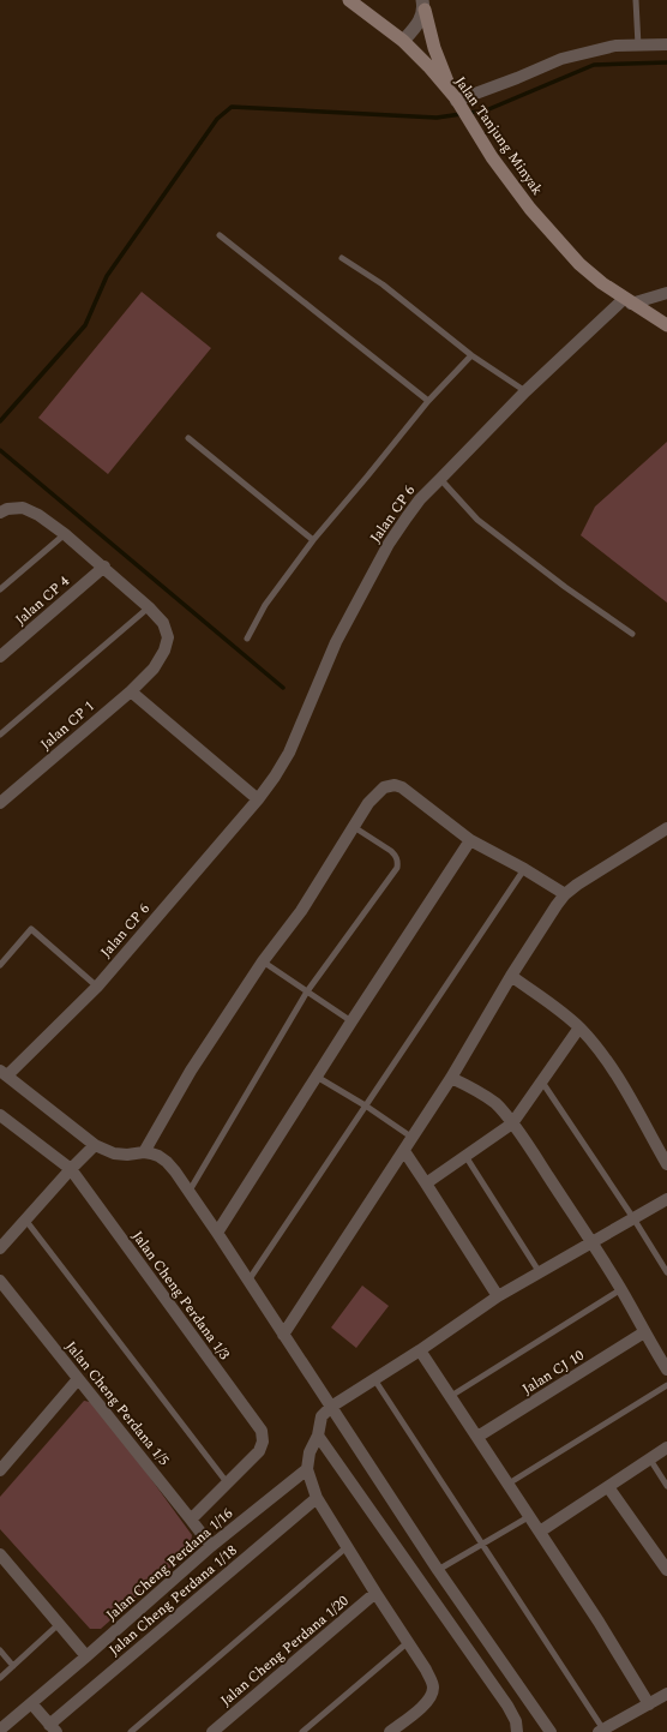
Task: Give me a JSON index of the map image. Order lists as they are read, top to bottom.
{
  "streets": {
    "main road": ["Jalan Tanjung Minyak"],
    "street": [
      "Jalan CP 6",
      "Jalan CP 4",
      "Jalan CP 1",
      "Jalan Cheng Perdana 1/3",
      "Jalan CJ 10",
      "Jalan Cheng Perdana 1/5",
      "Jalan Cheng Perdana 1/16",
      "Jalan Cheng Perdana 1/18",
      "Jalan Cheng Perdana 1/20"
    ]
  },
  "crossings": [
    ["Jalan Tanjung Minyak", "Jalan CP 6"],
    ["Jalan CP 4", "Jalan CP 1"],
    ["Jalan Cheng Perdana 1/5", "Jalan Cheng Perdana 1/16"]
  ]
}
